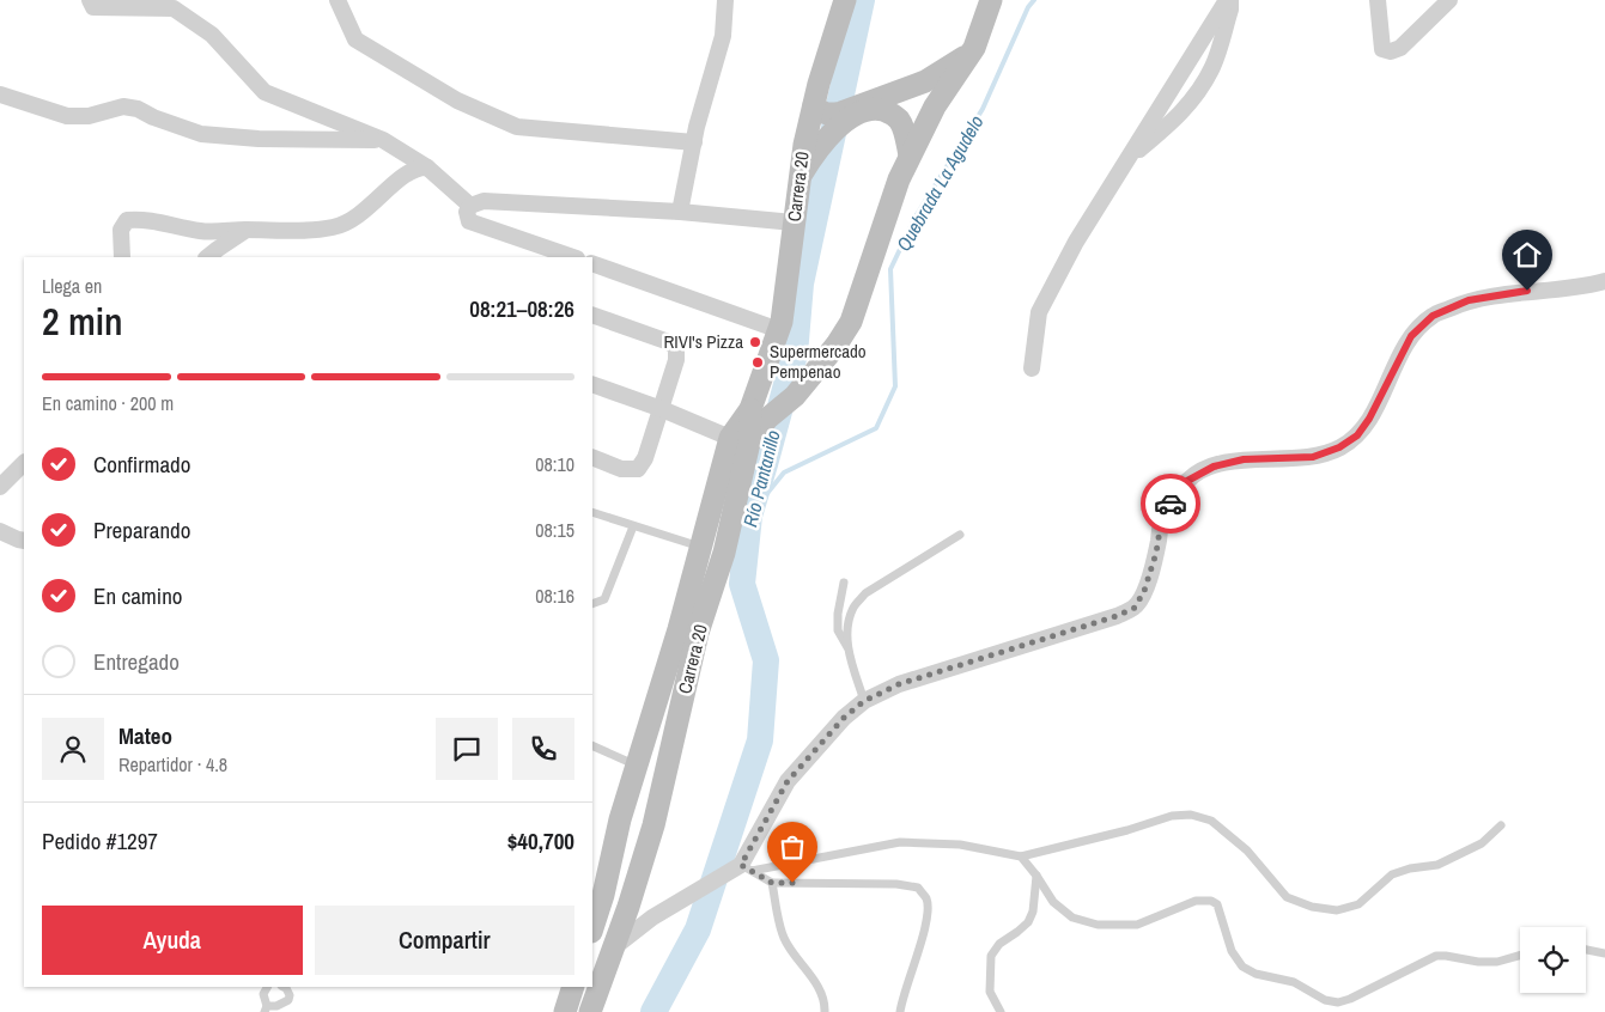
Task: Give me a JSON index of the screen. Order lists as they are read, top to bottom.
{
  "streets": {
    "main road": ["Carrera 20"]
  },
  "water": ["Quebrada La Agudelo", "Río Pantanillo"],
  "places": ["RIVI's Pizza", "Supermercado Pempenao"],
  "page": {
    "heading": ["2 min", "Llega en", "08:21–08:26"],
    "panel": [
      "Mateo",
      "Repartidor · 4.8",
      "Pedido #1297",
      "$40,700"
    ],
    "bar": "En camino · 200 m",
    "list": [
      ["Confirmado", "08:10"],
      ["Preparando", "08:15"],
      ["En camino", "08:16"],
      "Entregado"
    ],
    "buttons": ["Ayuda", "Compartir"]
  }
}
